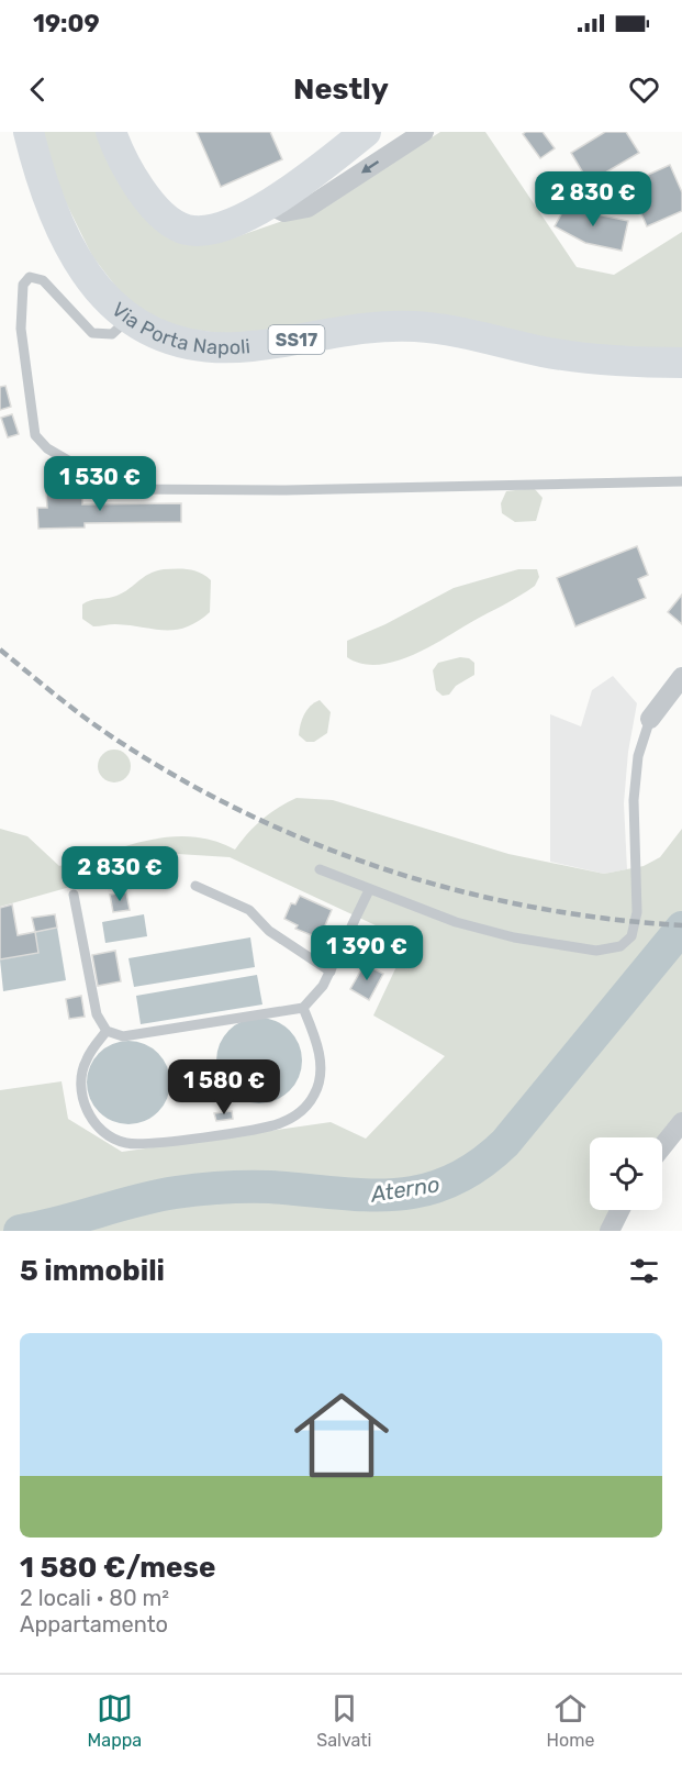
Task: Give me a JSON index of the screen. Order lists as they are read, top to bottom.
{
  "streets": {
    "main road": ["Via Porta Napoli", "SS17"]
  },
  "water": ["Aterno"],
  "page": {
    "status": "19:09",
    "header": "Nestly",
    "price": [
      "2 830 €",
      "1 530 €",
      "2 830 €",
      "1 390 €",
      "1 580 €"
    ],
    "heading": "5 immobili",
    "list": [
      {
        "name": "1 580 €/mese",
        "note": "2 locali · 80 m² · Appartamento"
      }
    ],
    "tabs": ["Mappa", "Salvati", "Home"]
  }
}
